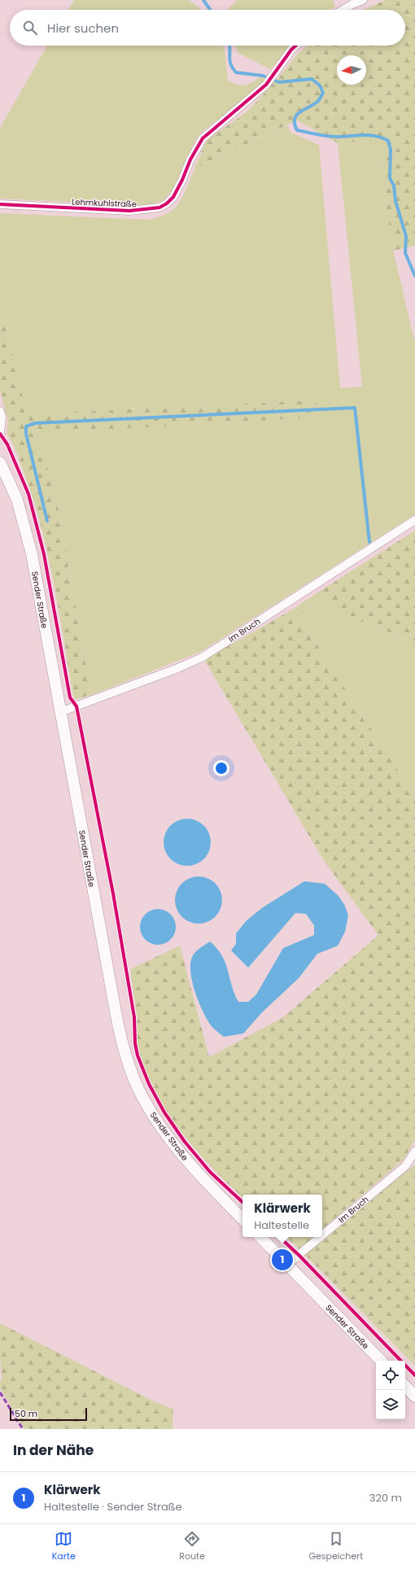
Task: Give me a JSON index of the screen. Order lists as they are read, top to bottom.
{
  "streets": {
    "main road": ["Sender Straße"],
    "street": ["Lehmkuhlstraße", "Im Bruch"]
  },
  "crossings": [
    ["Sender Straße", "Im Bruch"]
  ],
  "scale_bar": "50 m",
  "north": "left",
  "page": {
    "search": "Hier suchen",
    "popup": ["Klärwerk", "Haltestelle"],
    "pins": "1",
    "scale": "50 m",
    "heading": "In der Nähe",
    "list": [
      {
        "mark": "1",
        "name": "Klärwerk",
        "note": "Haltestelle · Sender Straße",
        "value": "320 m"
      }
    ],
    "nav": ["Karte", "Route", "Gespeichert"]
  }
}
